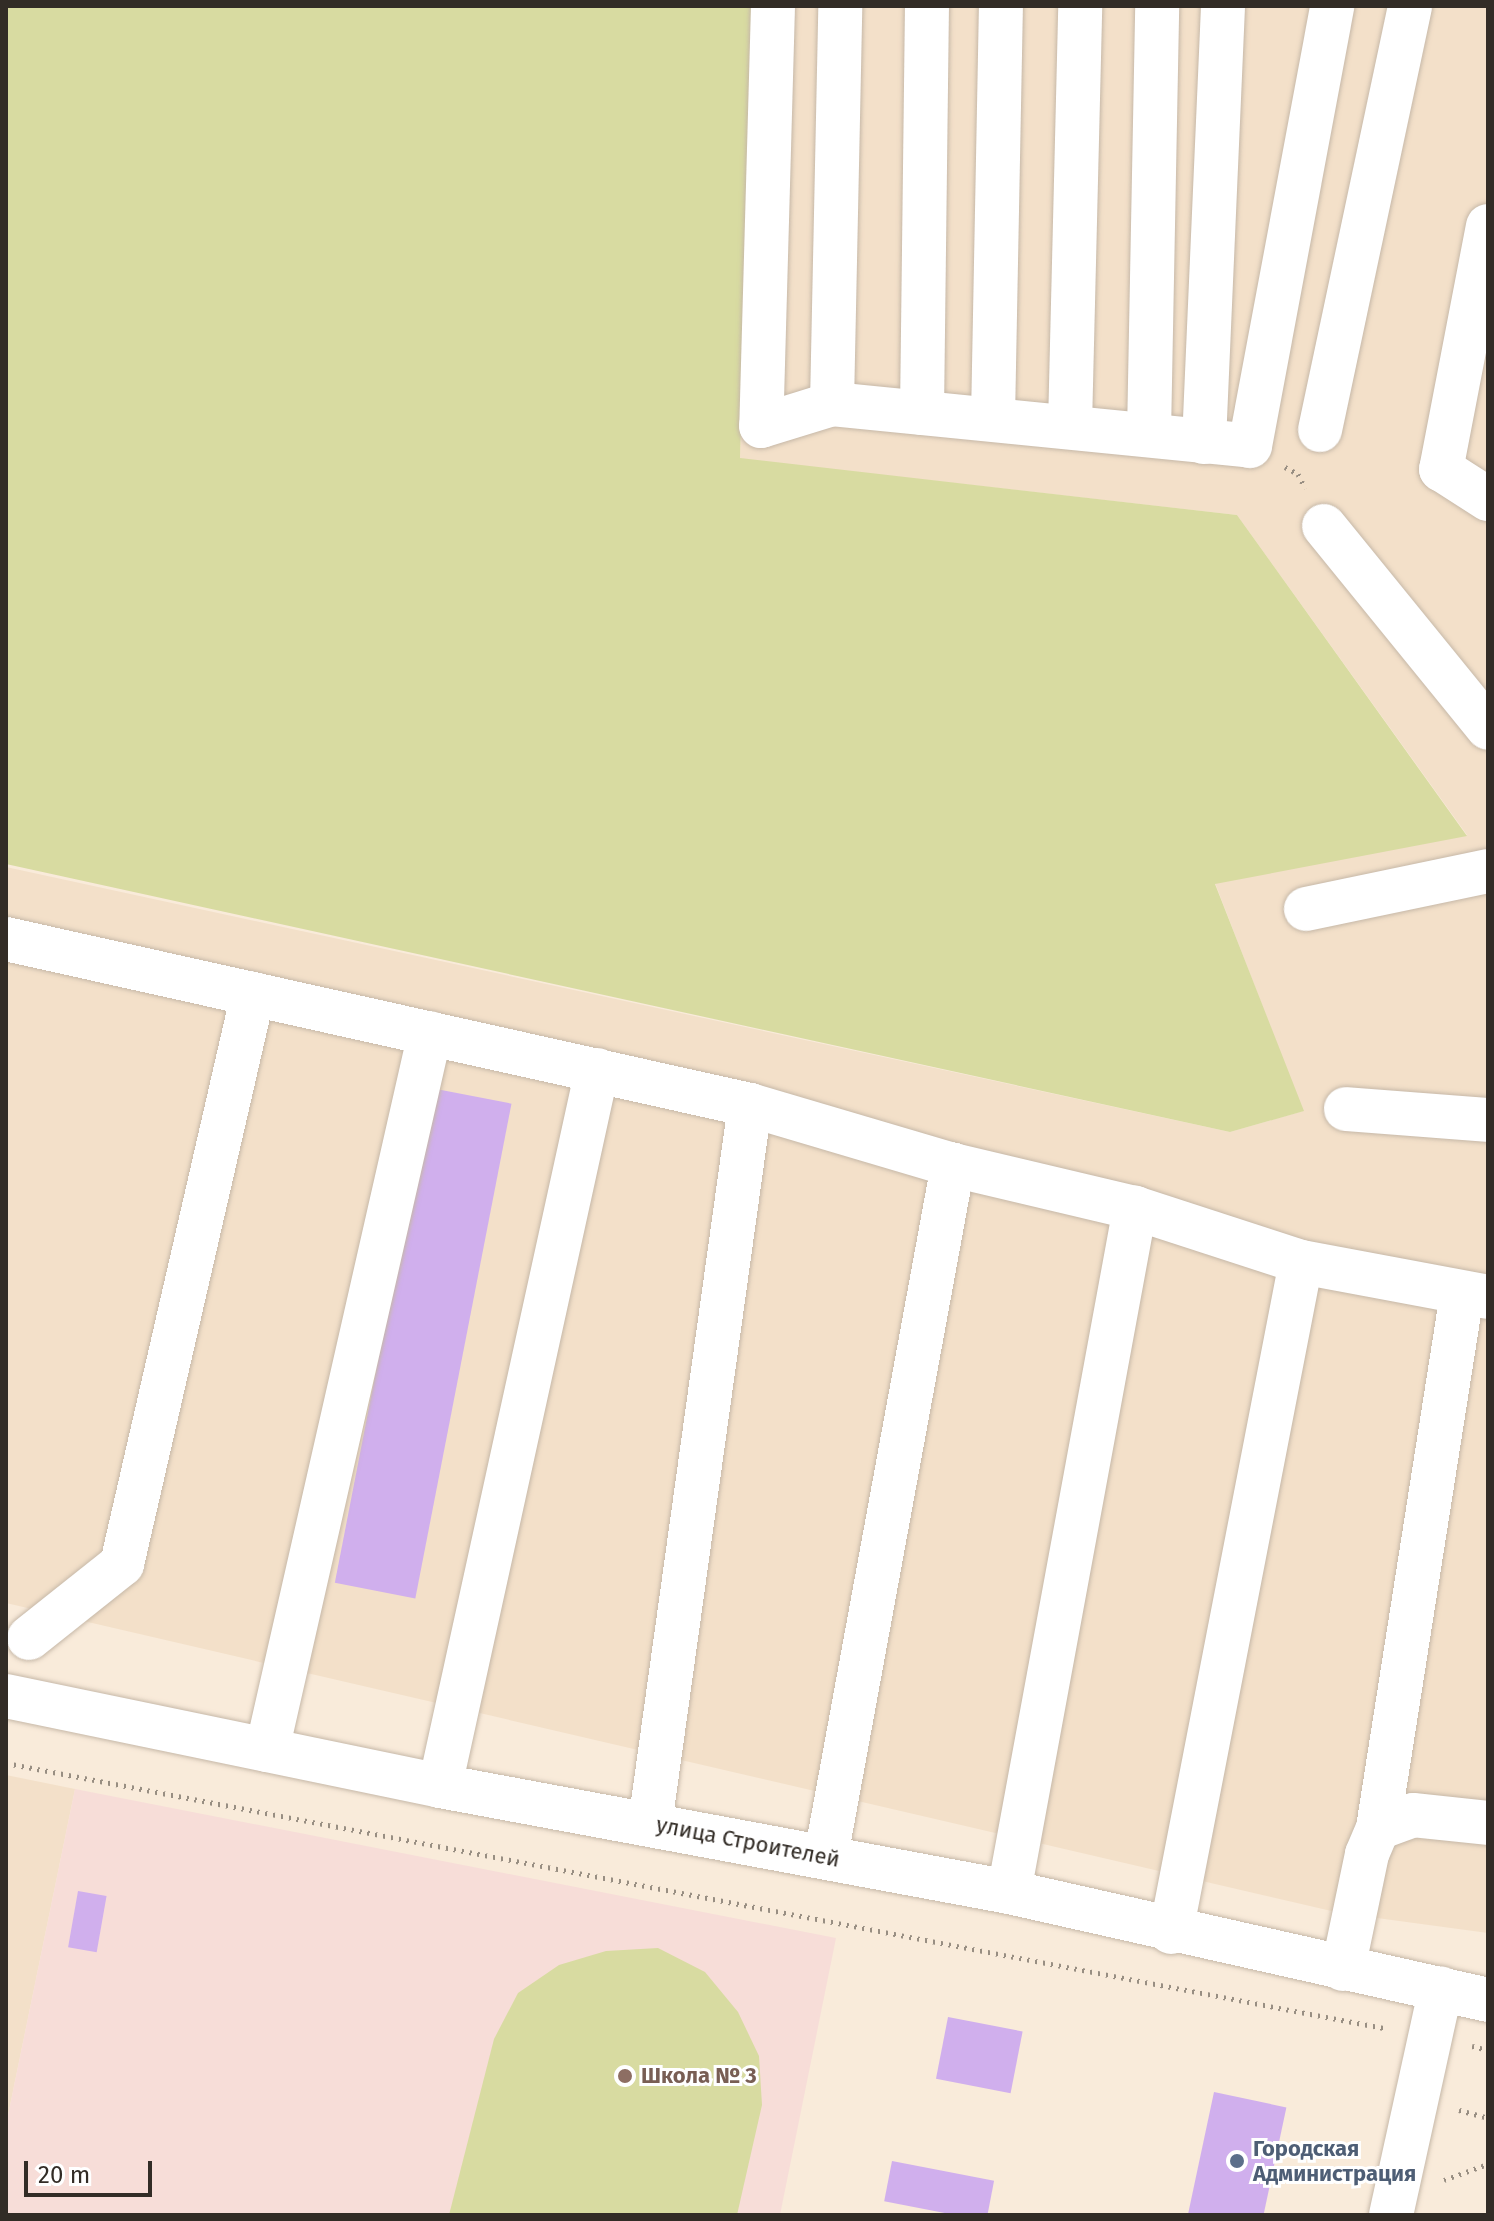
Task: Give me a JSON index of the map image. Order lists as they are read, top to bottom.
{
  "streets": {
    "street": ["улица Строителей"]
  },
  "places": ["Школа № 3", "Городская Администрация"],
  "scale_bar": "20 m"
}
